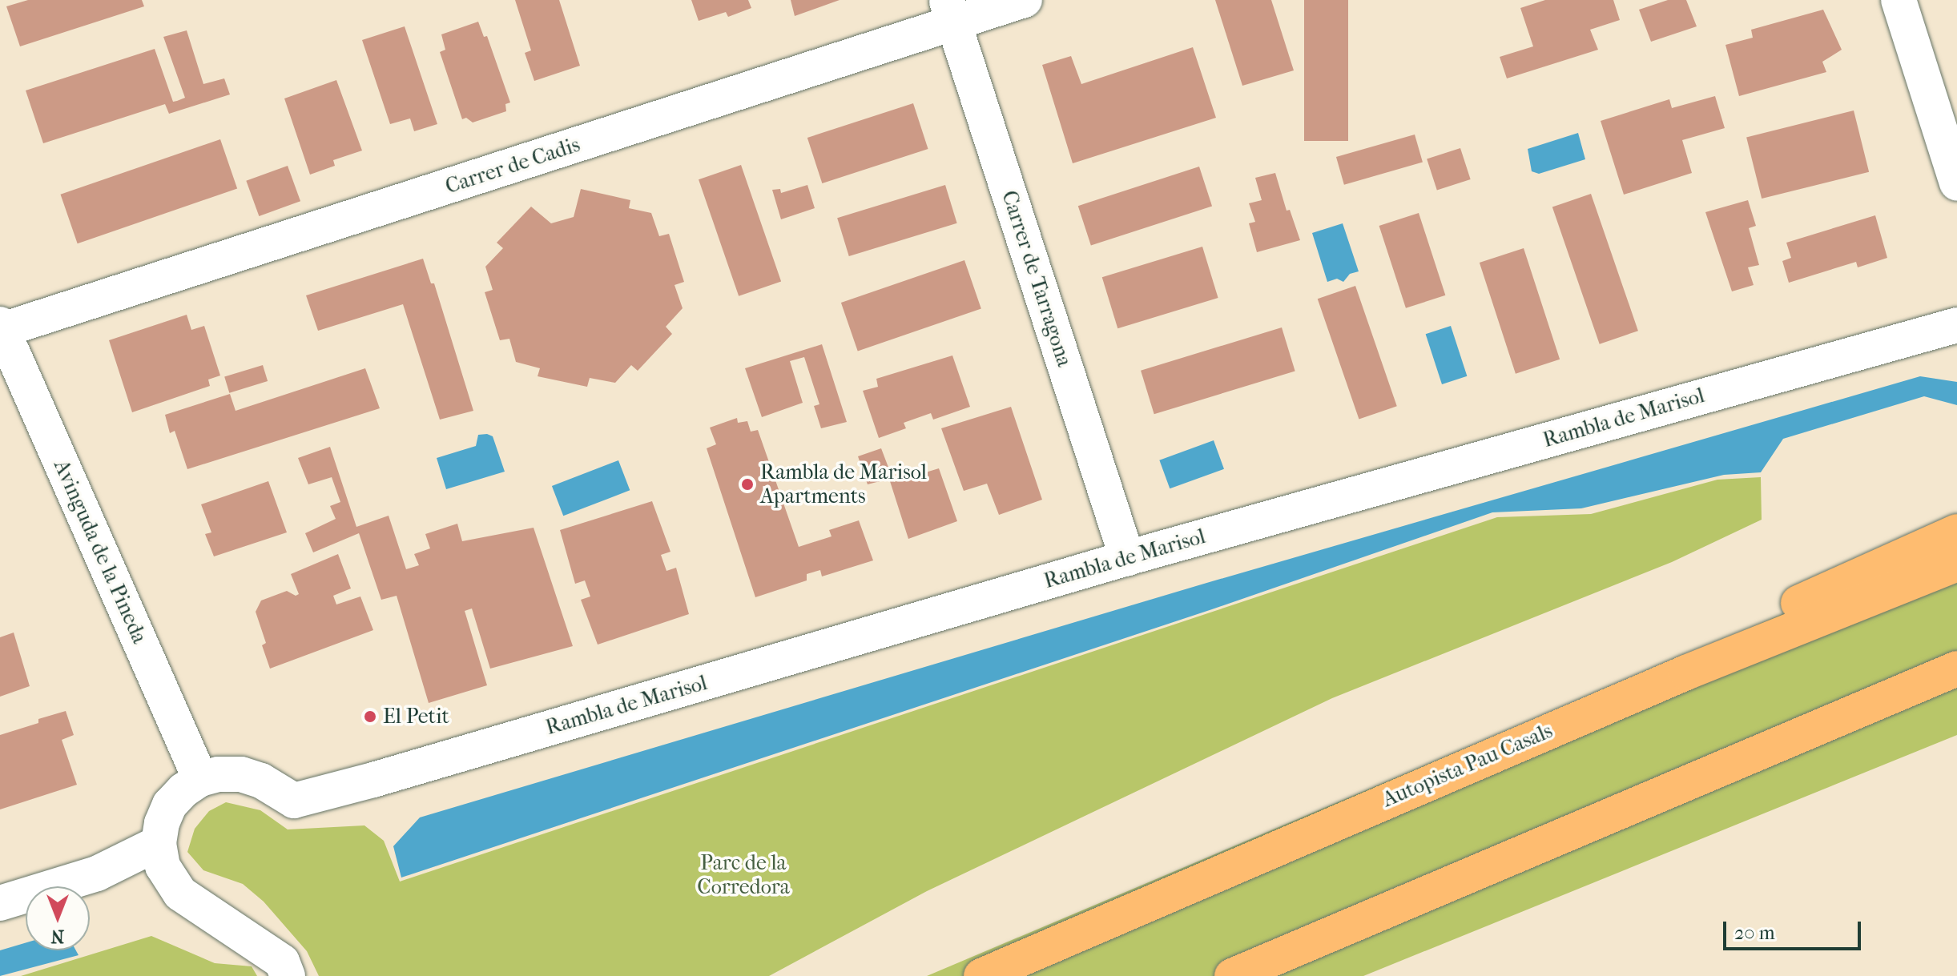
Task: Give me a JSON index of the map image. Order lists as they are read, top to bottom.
{
  "streets": {
    "highway": ["Autopista Pau Casals"],
    "street": [
      "Carrer de Cadis",
      "Carrer de Tarragona",
      "Rambla de Marisol",
      "Avinguda de la Pineda"
    ]
  },
  "crossings": [
    ["Carrer de Cadis", "Carrer de Tarragona"],
    ["Carrer de Cadis", "Avinguda de la Pineda"],
    ["Carrer de Tarragona", "Rambla de Marisol"],
    ["Rambla de Marisol", "Avinguda de la Pineda"]
  ],
  "parks": ["Parc de la Corredora"],
  "places": ["Rambla de Marisol Apartments", "El Petit"],
  "scale_bar": "20 m",
  "north": "bottom"
}
